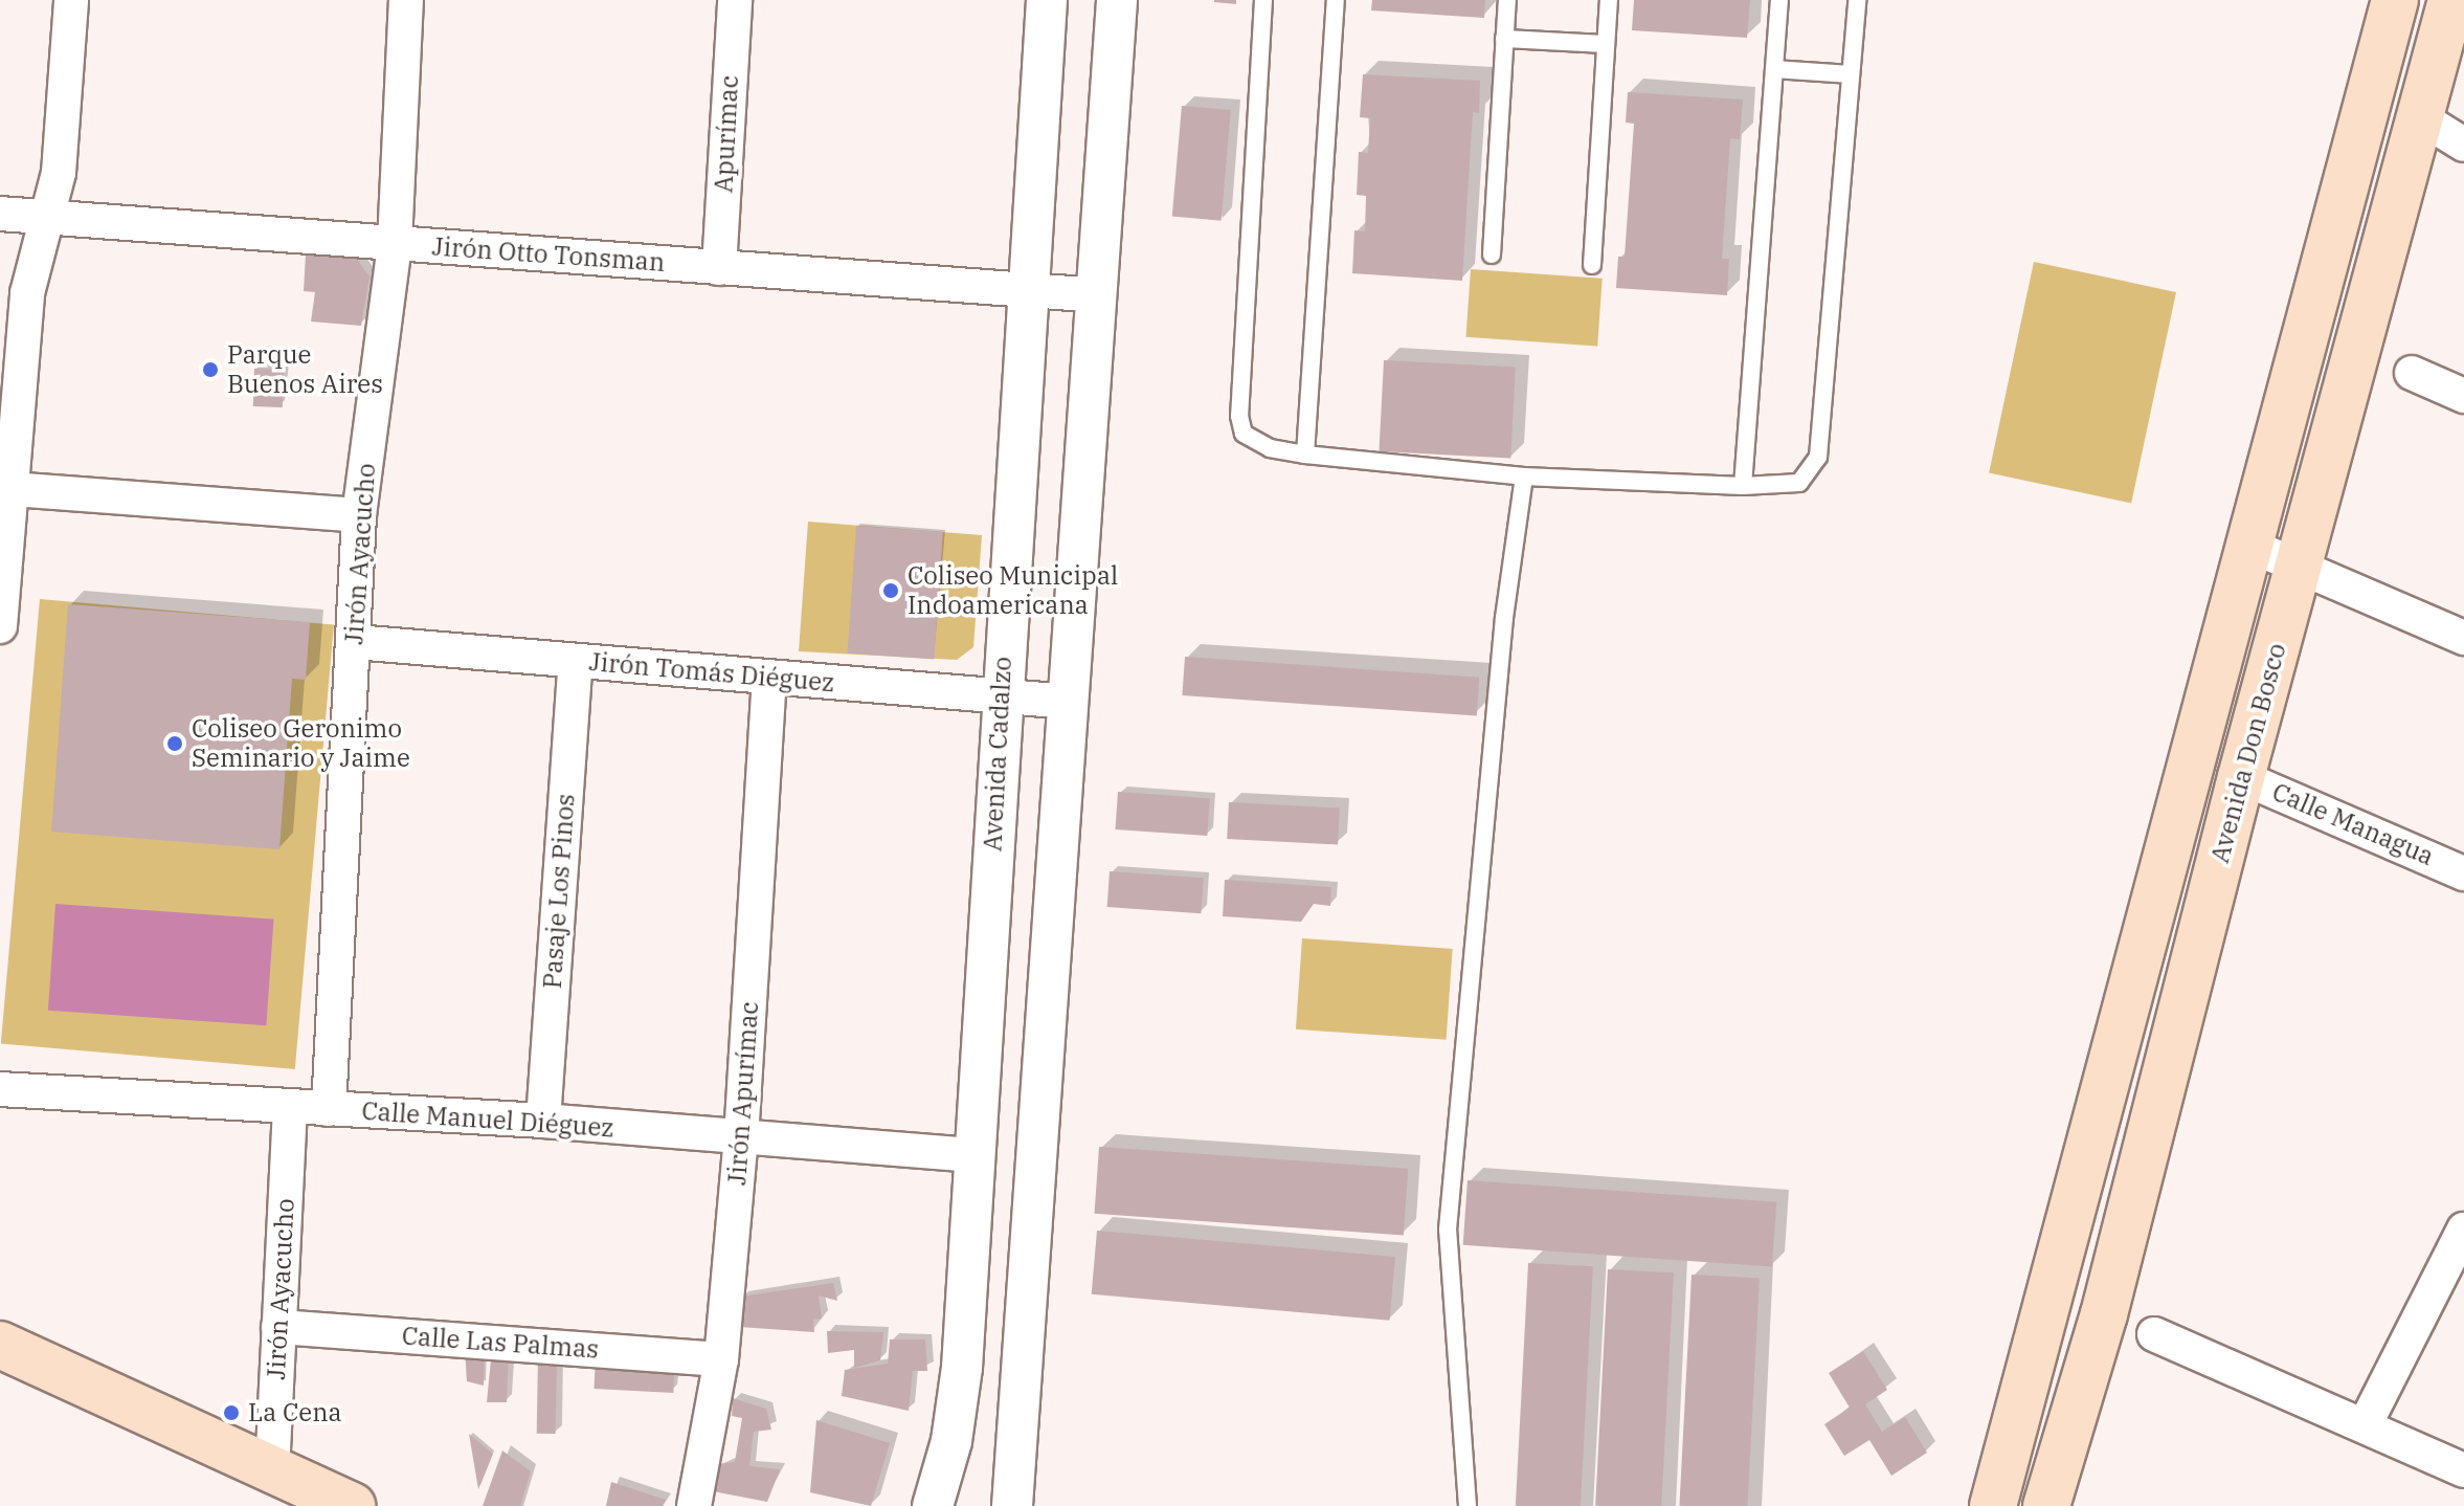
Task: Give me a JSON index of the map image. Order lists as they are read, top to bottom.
{
  "streets": {
    "main road": ["Avenida Don Bosco"],
    "street": [
      "Apurímac",
      "Jirón Otto Tonsman",
      "Jirón Ayacucho",
      "Jirón Tomás Diéguez",
      "Avenida Cadalzo",
      "Calle Managua",
      "Pasaje Los Pinos",
      "Jirón Apurímac",
      "Calle Manuel Diéguez",
      "Calle Las Palmas"
    ]
  },
  "crossings": [
    ["Apurímac", "Jirón Otto Tonsman"],
    ["Jirón Otto Tonsman", "Jirón Ayacucho"],
    ["Jirón Otto Tonsman", "Avenida Cadalzo"],
    ["Jirón Ayacucho", "Jirón Tomás Diéguez"],
    ["Jirón Ayacucho", "Calle Manuel Diéguez"],
    ["Jirón Ayacucho", "Calle Las Palmas"],
    ["Jirón Tomás Diéguez", "Avenida Cadalzo"],
    ["Jirón Tomás Diéguez", "Pasaje Los Pinos"],
    ["Jirón Tomás Diéguez", "Jirón Apurímac"],
    ["Avenida Don Bosco", "Calle Managua"],
    ["Avenida Cadalzo", "Calle Manuel Diéguez"],
    ["Pasaje Los Pinos", "Calle Manuel Diéguez"],
    ["Jirón Apurímac", "Calle Manuel Diéguez"],
    ["Jirón Apurímac", "Calle Las Palmas"]
  ],
  "places": [
    "Parque Buenos Aires",
    "Coliseo Municipal Indoamericana",
    "Coliseo Geronimo Seminario y Jaime",
    "La Cena"
  ]
}
